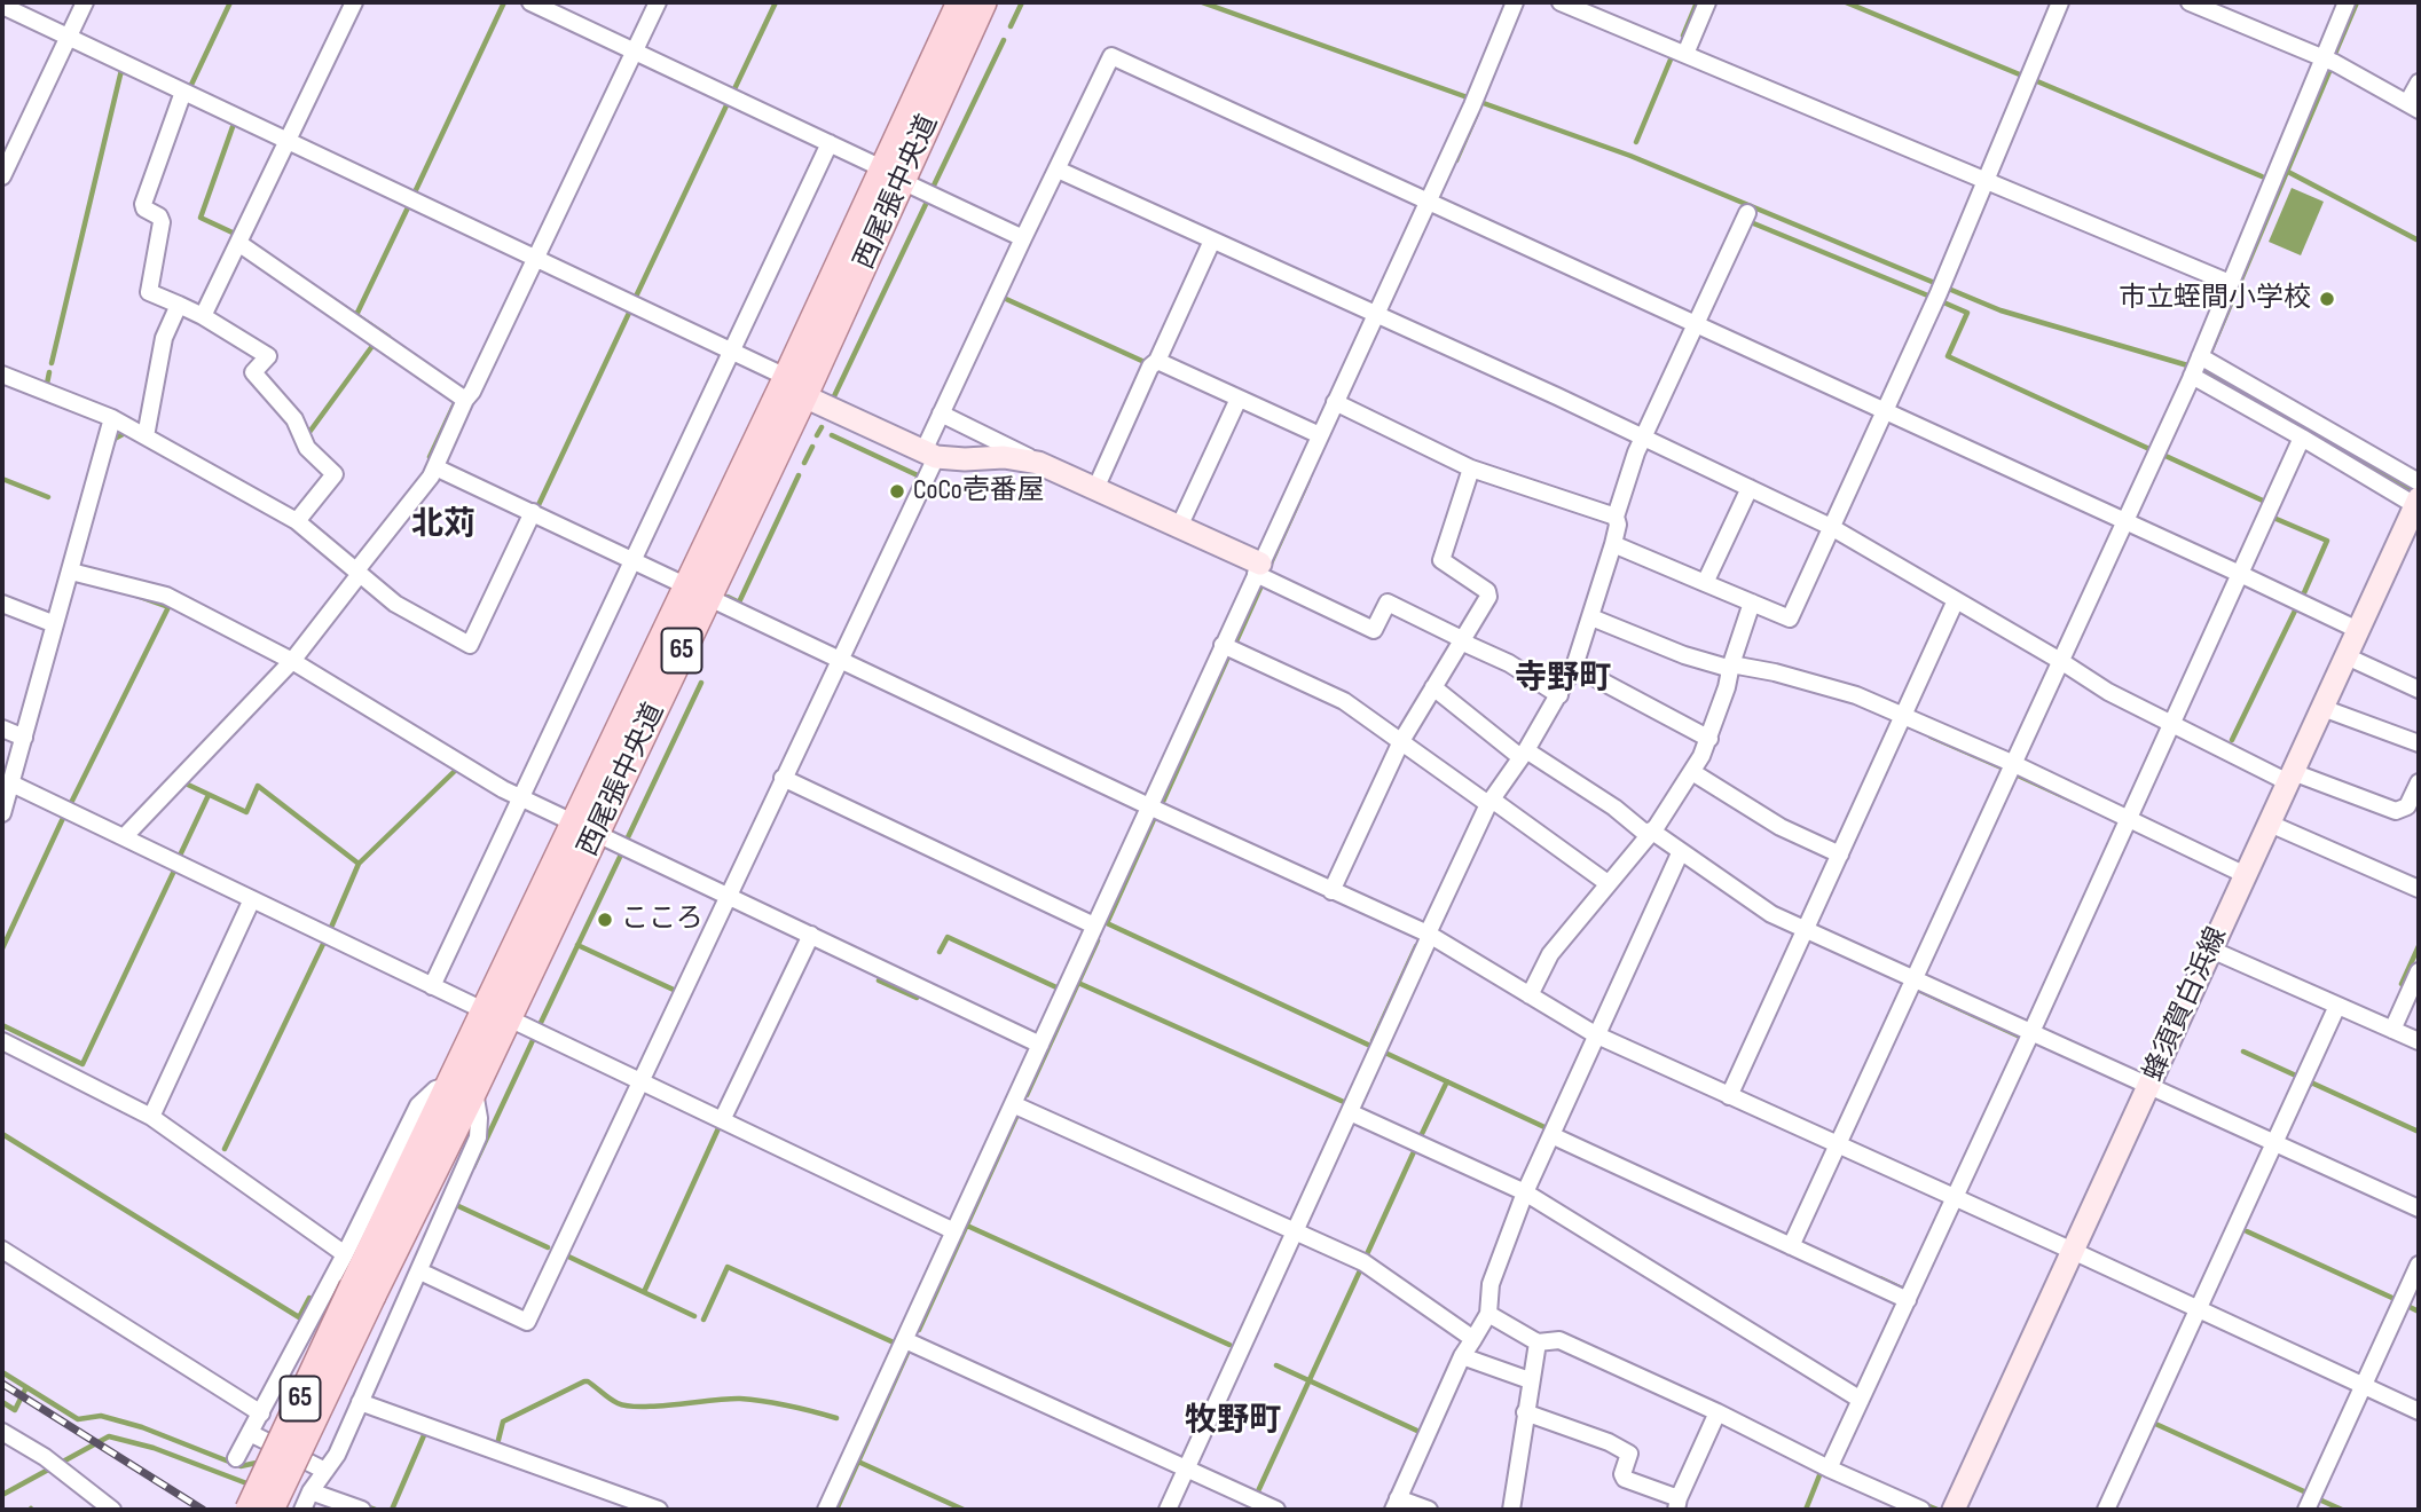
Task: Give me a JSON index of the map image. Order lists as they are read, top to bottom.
{
  "streets": {
    "main road": ["西尾張中央道", "65", "蜂須賀白浜線"]
  },
  "districts": ["北苅", "寺野町", "牧野町"],
  "places": ["市立蛭間小学校", "CoCo壱番屋", "こころ"]
}
